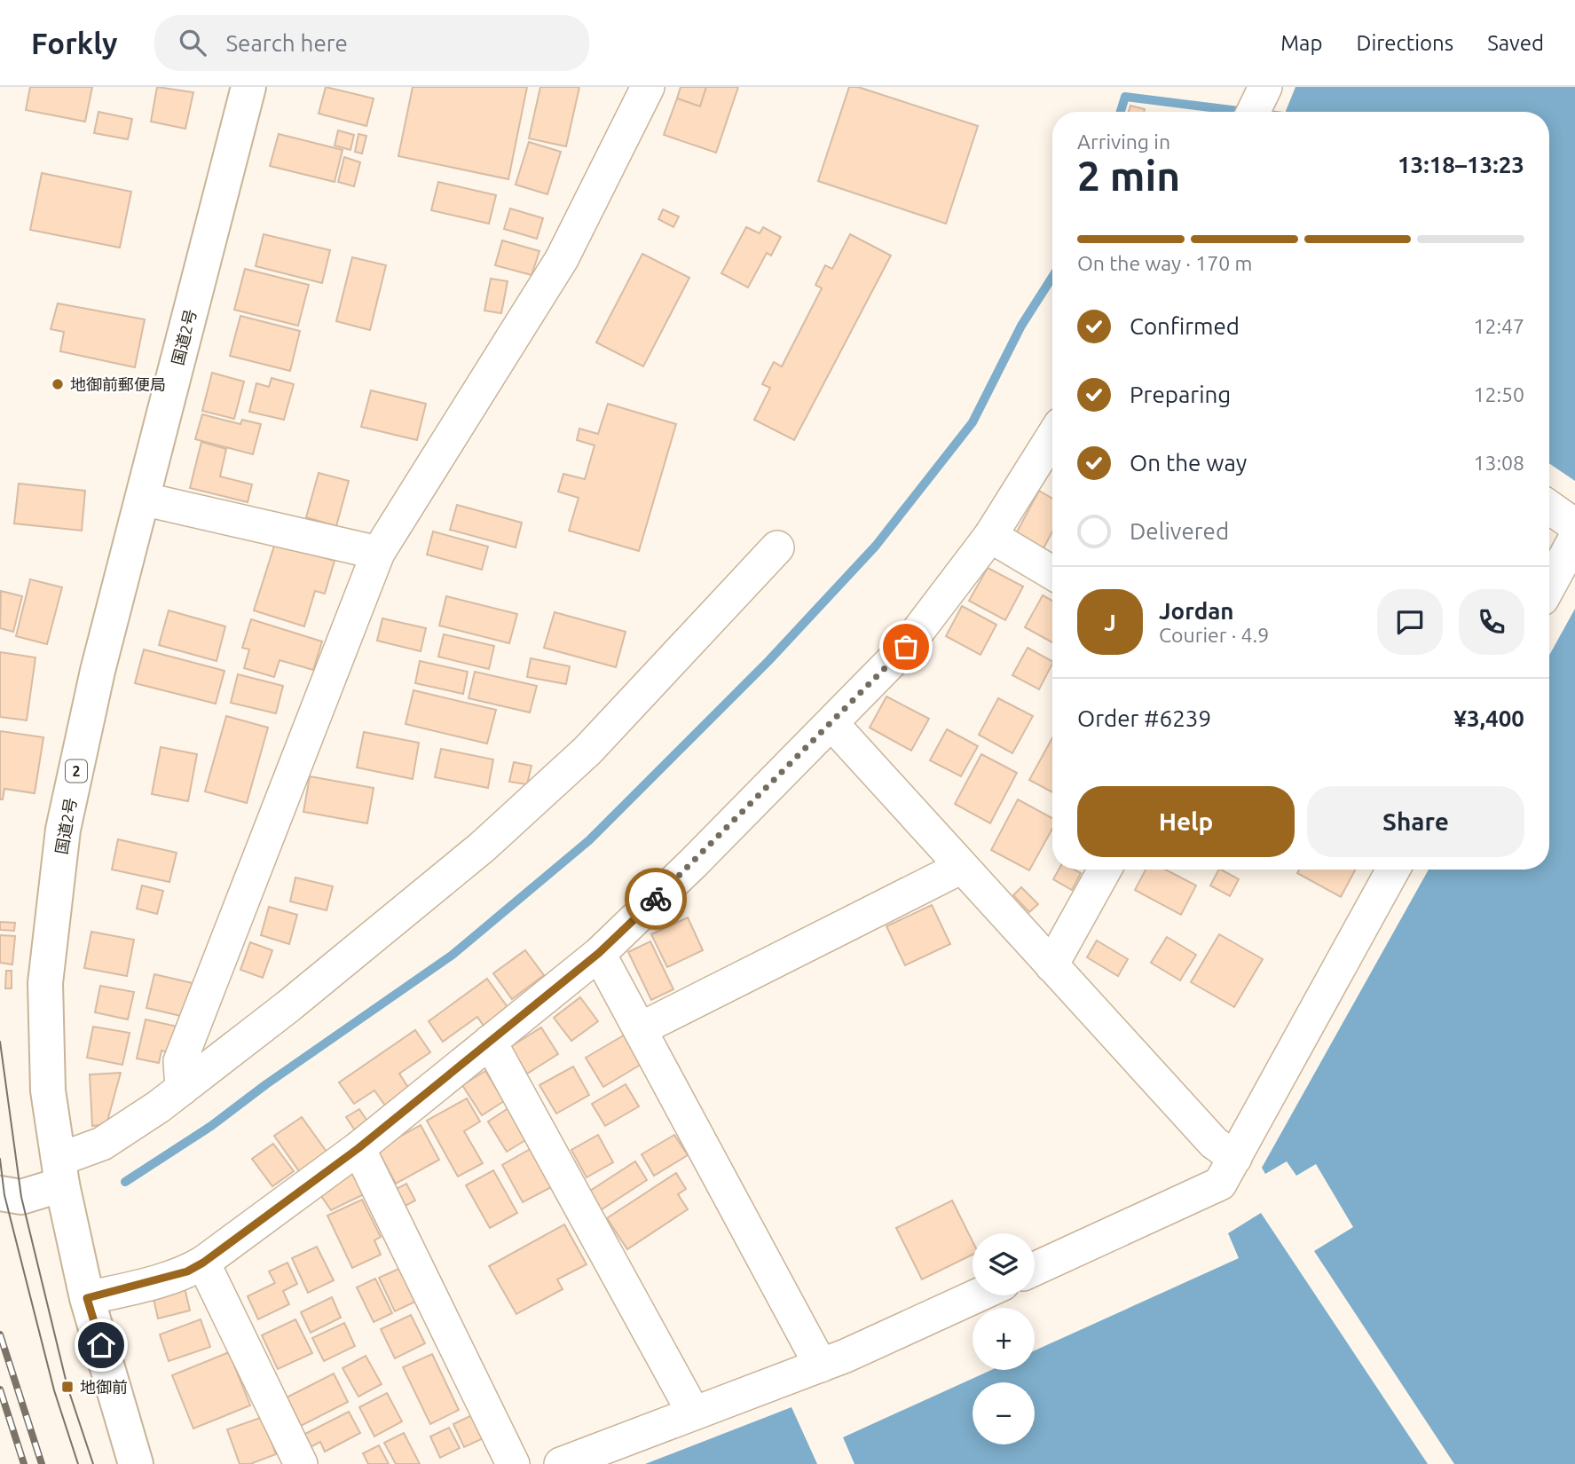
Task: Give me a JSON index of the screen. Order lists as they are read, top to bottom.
{
  "streets": {
    "main road": ["国道2号", "2"]
  },
  "places": {
    "other": ["地御前郵便局"],
    "transit": ["地御前"]
  },
  "page": {
    "header": "Forkly",
    "search": "Search here",
    "nav": ["Map", "Directions", "Saved"],
    "heading": ["2 min", "Arriving in", "13:18–13:23"],
    "panel": [
      "Jordan",
      "Courier · 4.9",
      "Order #6239",
      "¥3,400"
    ],
    "bar": "On the way · 170 m",
    "list": [
      ["Confirmed", "12:47"],
      ["Preparing", "12:50"],
      ["On the way", "13:08"],
      "Delivered"
    ],
    "round": "J",
    "buttons": ["Help", "Share"],
    "map_buttons": ["+", "−"]
  }
}
